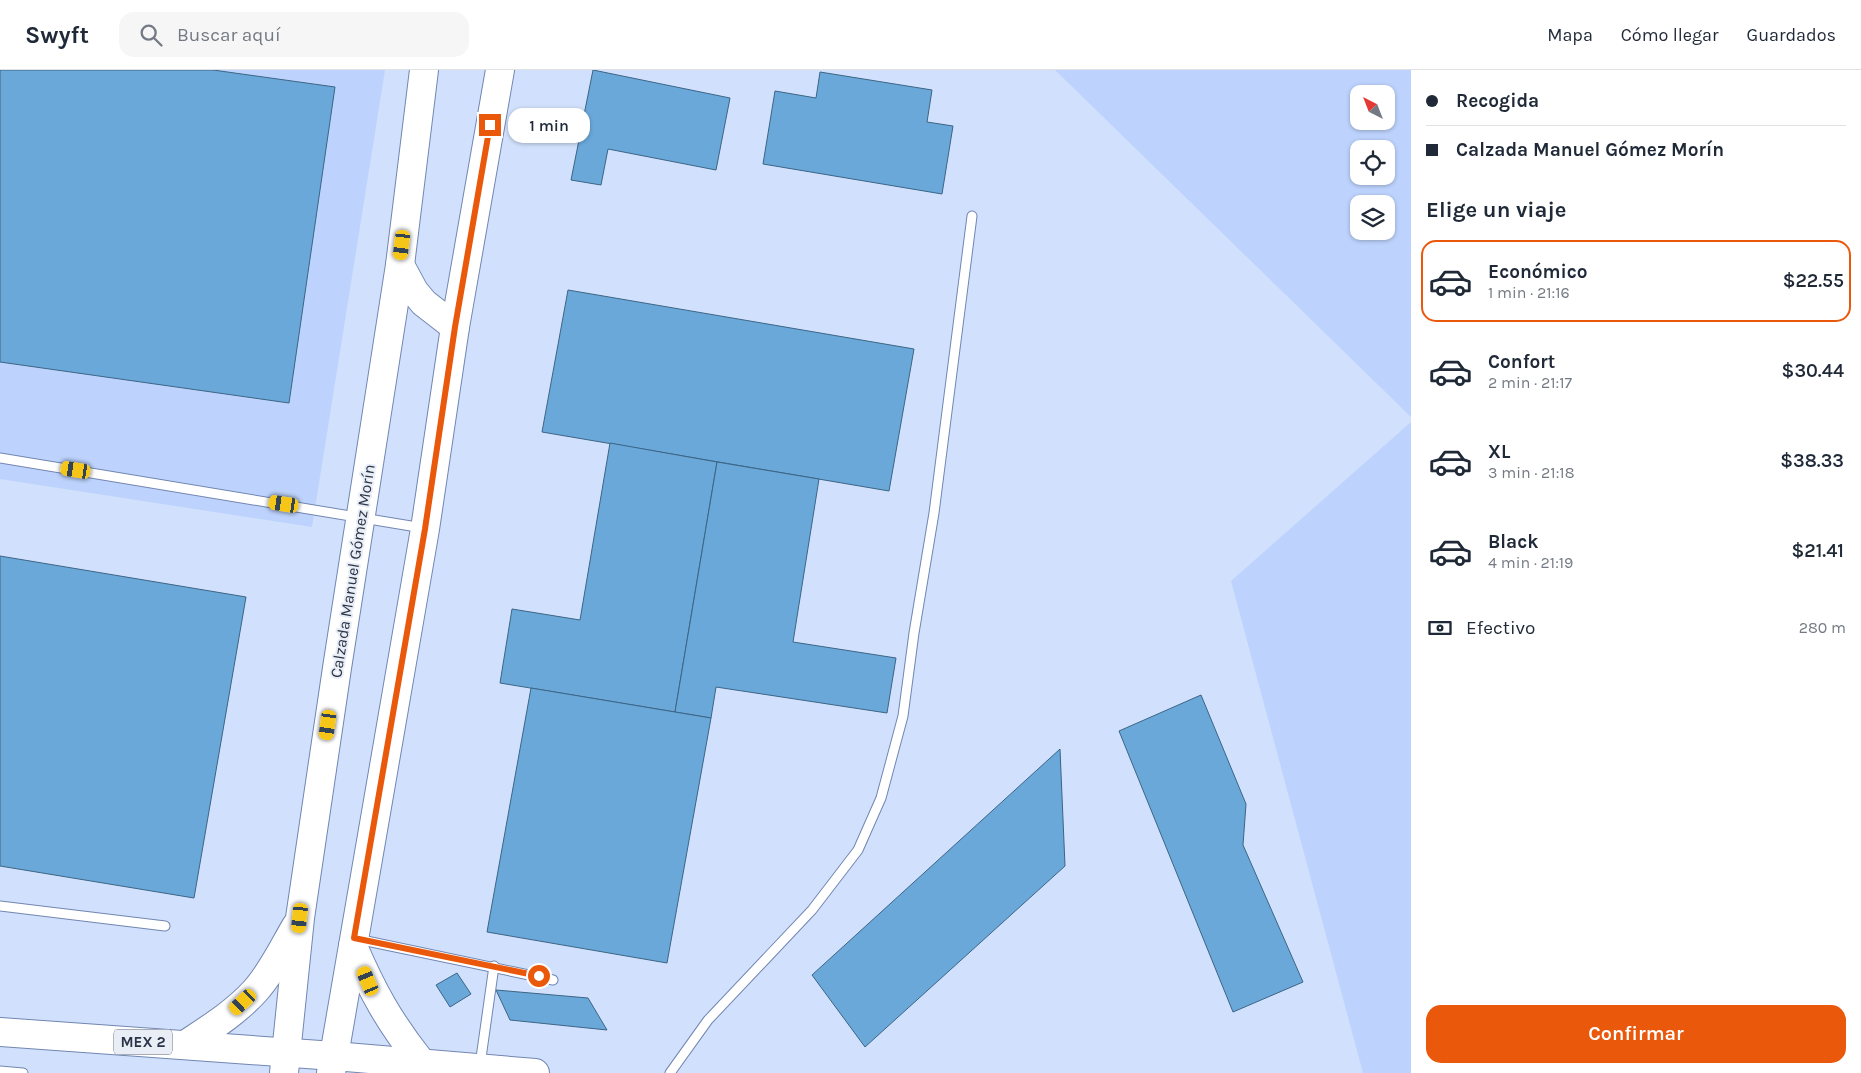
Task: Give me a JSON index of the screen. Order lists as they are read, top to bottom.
{
  "streets": {
    "main road": ["Calzada Manuel Gómez Morín", "MEX 2"]
  },
  "crossings": [
    ["Calzada Manuel Gómez Morín", "MEX 2"]
  ],
  "north": "top left",
  "page": {
    "header": "Swyft",
    "search": "Buscar aquí",
    "nav": ["Mapa", "Cómo llegar", "Guardados"],
    "banner": ["Recogida", "Calzada Manuel Gómez Morín"],
    "bubble": "1 min",
    "heading": "Elige un viaje",
    "list": [
      {
        "name": "Económico",
        "note": "1 min · 21:16",
        "value": "$22.55"
      },
      {
        "name": "Confort",
        "note": "2 min · 21:17",
        "value": "$30.44"
      },
      {
        "name": "XL",
        "note": "3 min · 21:18",
        "value": "$38.33"
      },
      {
        "name": "Black",
        "note": "4 min · 21:19",
        "value": "$21.41"
      }
    ],
    "pay": ["Efectivo", "280 m"],
    "buttons": "Confirmar"
  }
}
